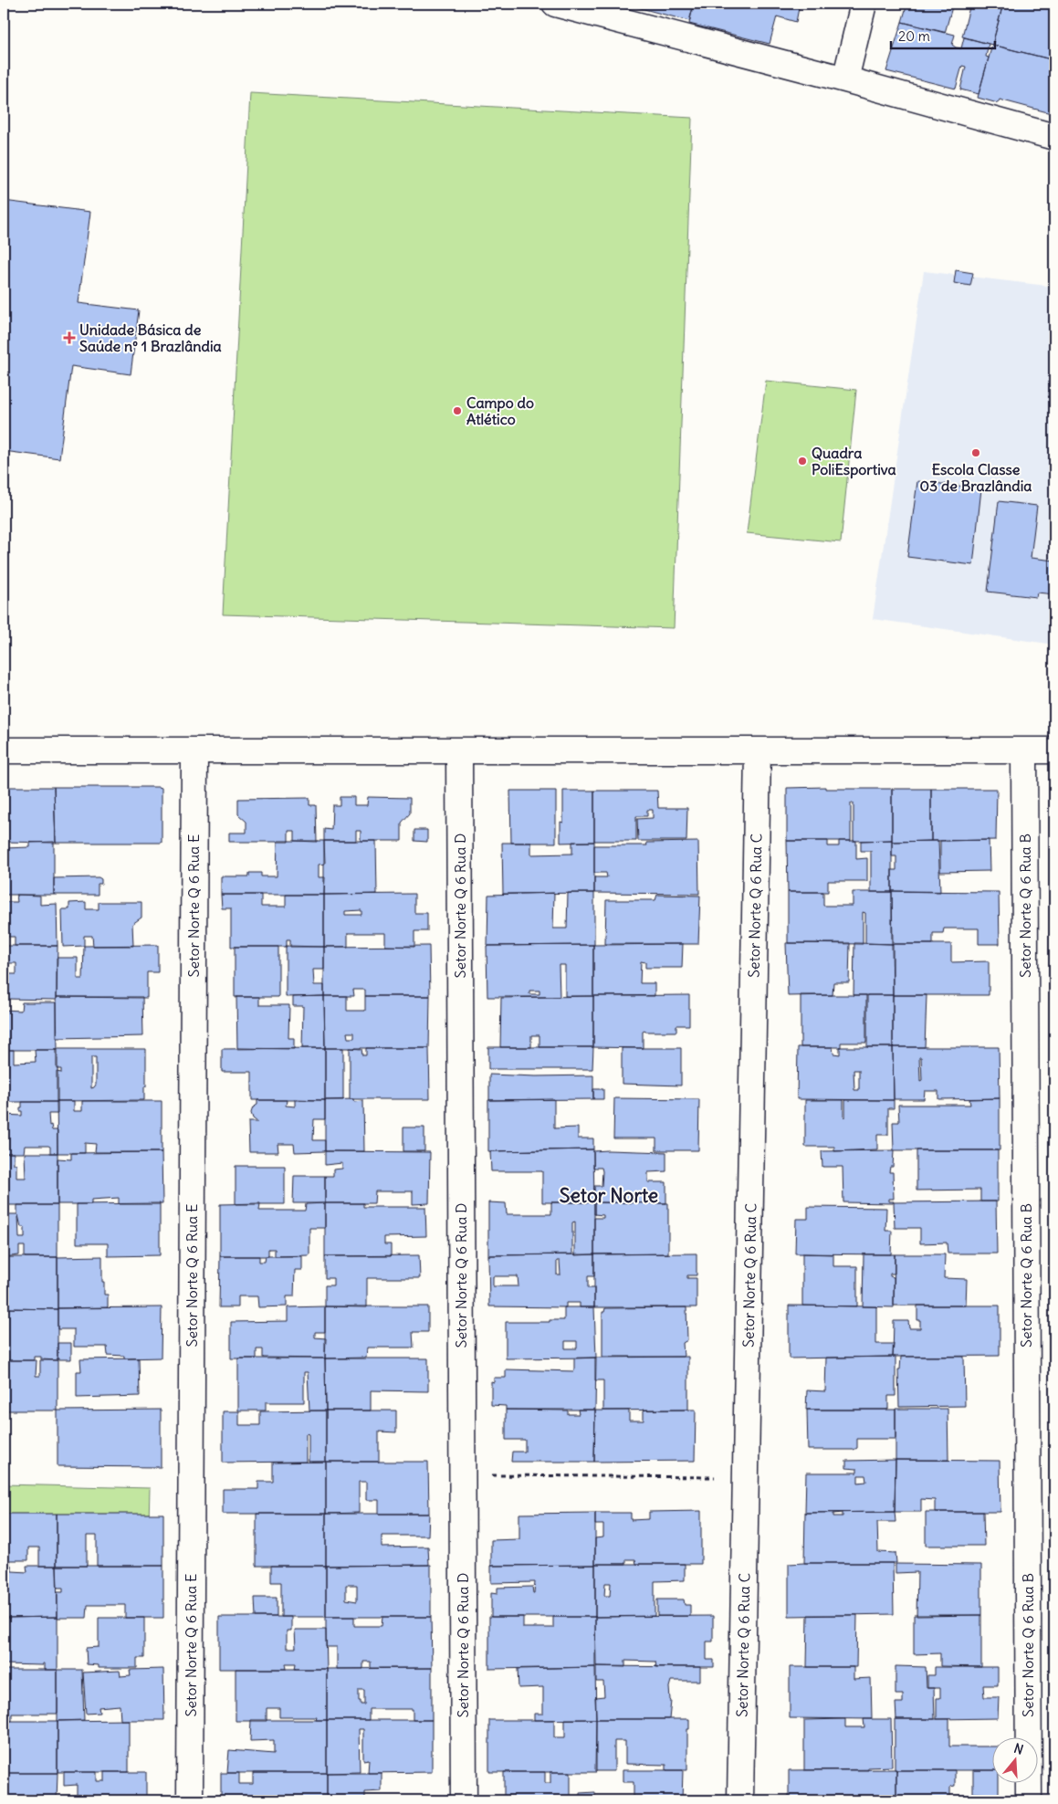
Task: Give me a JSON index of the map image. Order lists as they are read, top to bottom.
{
  "streets": {
    "street": [
      "Setor Norte Q 6 Rua E",
      "Setor Norte Q 6 Rua D",
      "Setor Norte Q 6 Rua C",
      "Setor Norte Q 6 Rua B"
    ]
  },
  "districts": ["Setor Norte"],
  "places": {
    "health": ["Unidade Básica de Saúde nº 1 Brazlândia"],
    "other": ["Campo do Atlético", "Escola Classe 03 de Brazlândia", "Quadra PoliEsportiva"]
  },
  "scale_bar": "20 m",
  "north": "top"
}
